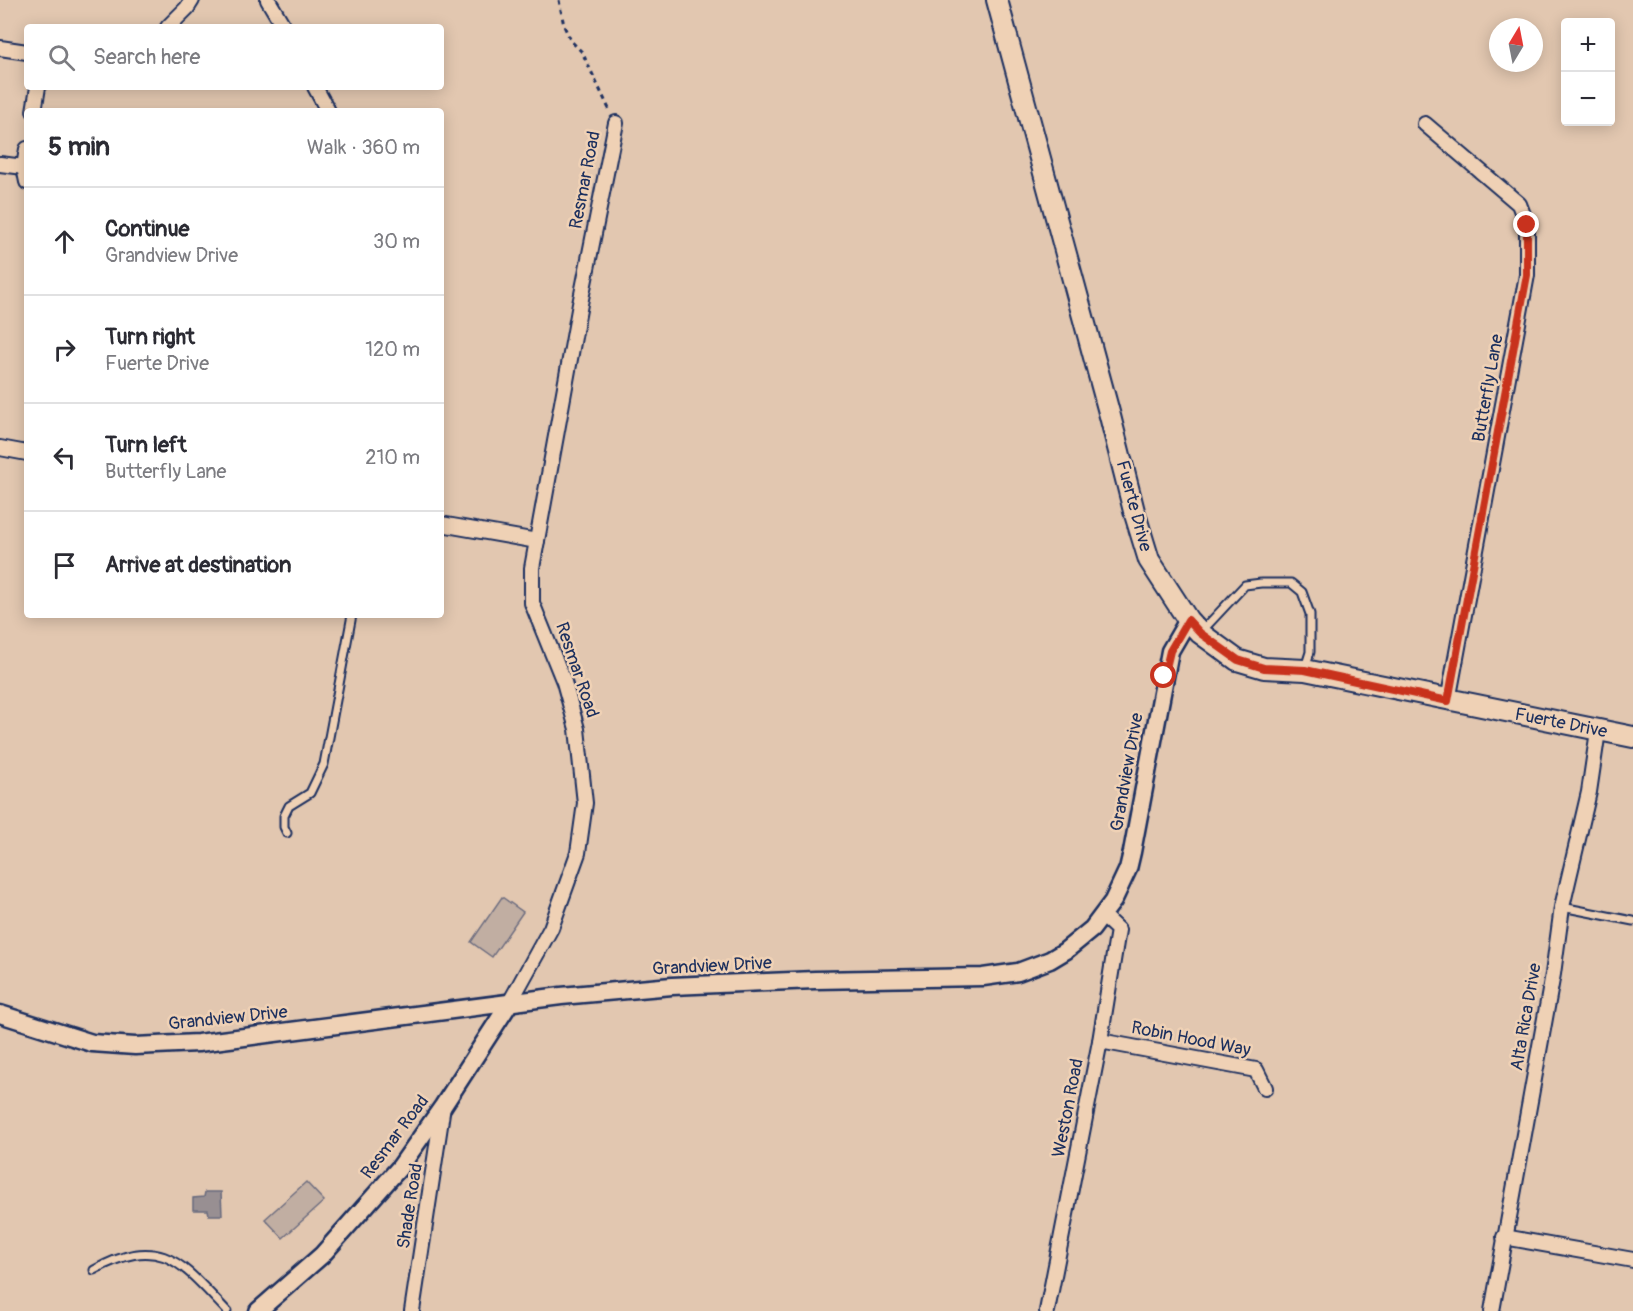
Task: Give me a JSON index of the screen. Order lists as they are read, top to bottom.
{
  "streets": {
    "main road": ["Fuerte Drive"],
    "street": [
      "Resmar Road",
      "Butterfly Lane",
      "Grandview Drive",
      "Alta Rica Drive",
      "Robin Hood Way",
      "Weston Road",
      "Shade Road"
    ]
  },
  "crossings": [
    ["Resmar Road", "Grandview Drive"],
    ["Resmar Road", "Shade Road"],
    ["Butterfly Lane", "Fuerte Drive"],
    ["Fuerte Drive", "Grandview Drive"],
    ["Fuerte Drive", "Alta Rica Drive"],
    ["Grandview Drive", "Weston Road"],
    ["Robin Hood Way", "Weston Road"]
  ],
  "north": "top",
  "page": {
    "map_buttons": ["+", "−"],
    "search": "Search here",
    "heading": ["5 min", "Walk · 360 m"],
    "list": [
      ["Continue", "Grandview Drive", "30 m"],
      ["Turn right", "Fuerte Drive", "120 m"],
      ["Turn left", "Butterfly Lane", "210 m"],
      "Arrive at destination"
    ]
  }
}
